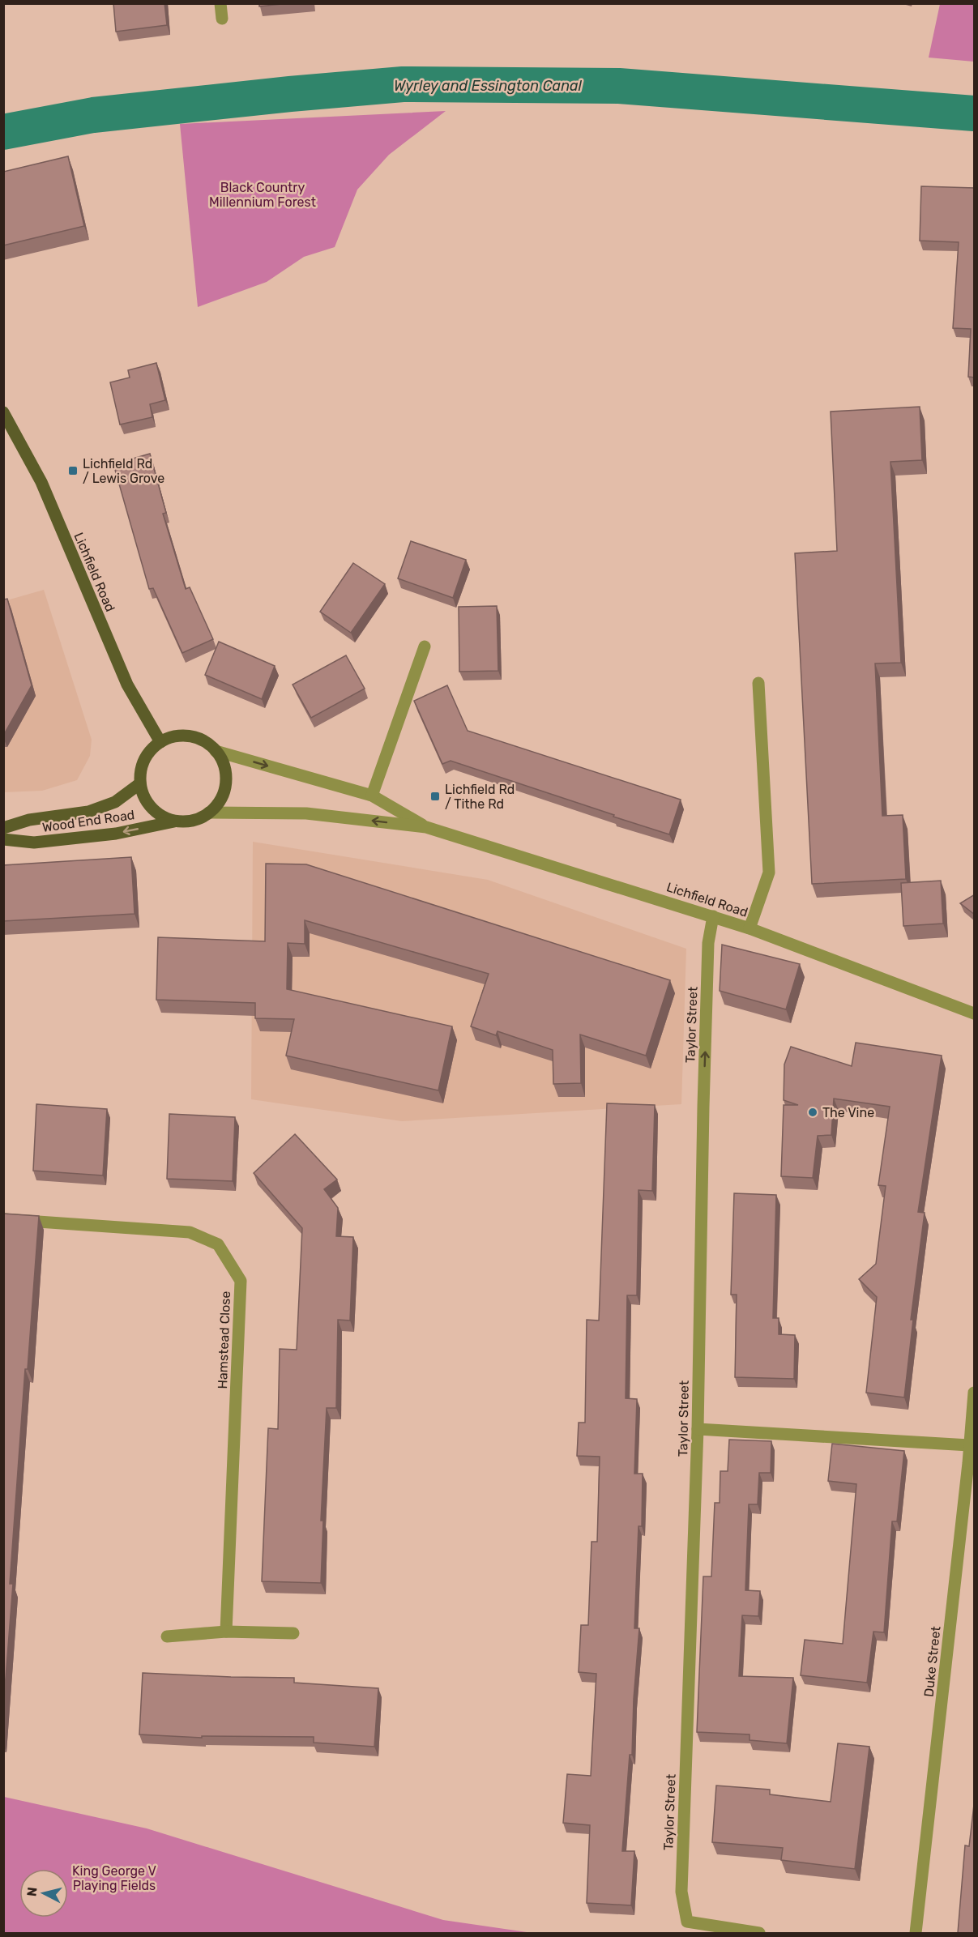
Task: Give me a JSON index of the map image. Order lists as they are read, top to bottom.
{
  "streets": {
    "main road": ["Lichfield Road", "Wood End Road"],
    "street": ["Taylor Street", "Hamstead Close", "Duke Street"]
  },
  "crossings": [
    ["Lichfield Road", "Wood End Road"],
    ["Lichfield Road", "Taylor Street"]
  ],
  "one_way": ["Taylor Street"],
  "water": ["Wyrley and Essington Canal"],
  "parks": ["Black Country Millennium Forest", "King George V Playing Fields"],
  "places": {
    "transit": ["Lichfield Rd / Lewis Grove", "Lichfield Rd / Tithe Rd"],
    "other": ["The Vine"]
  },
  "north": "left"
}
